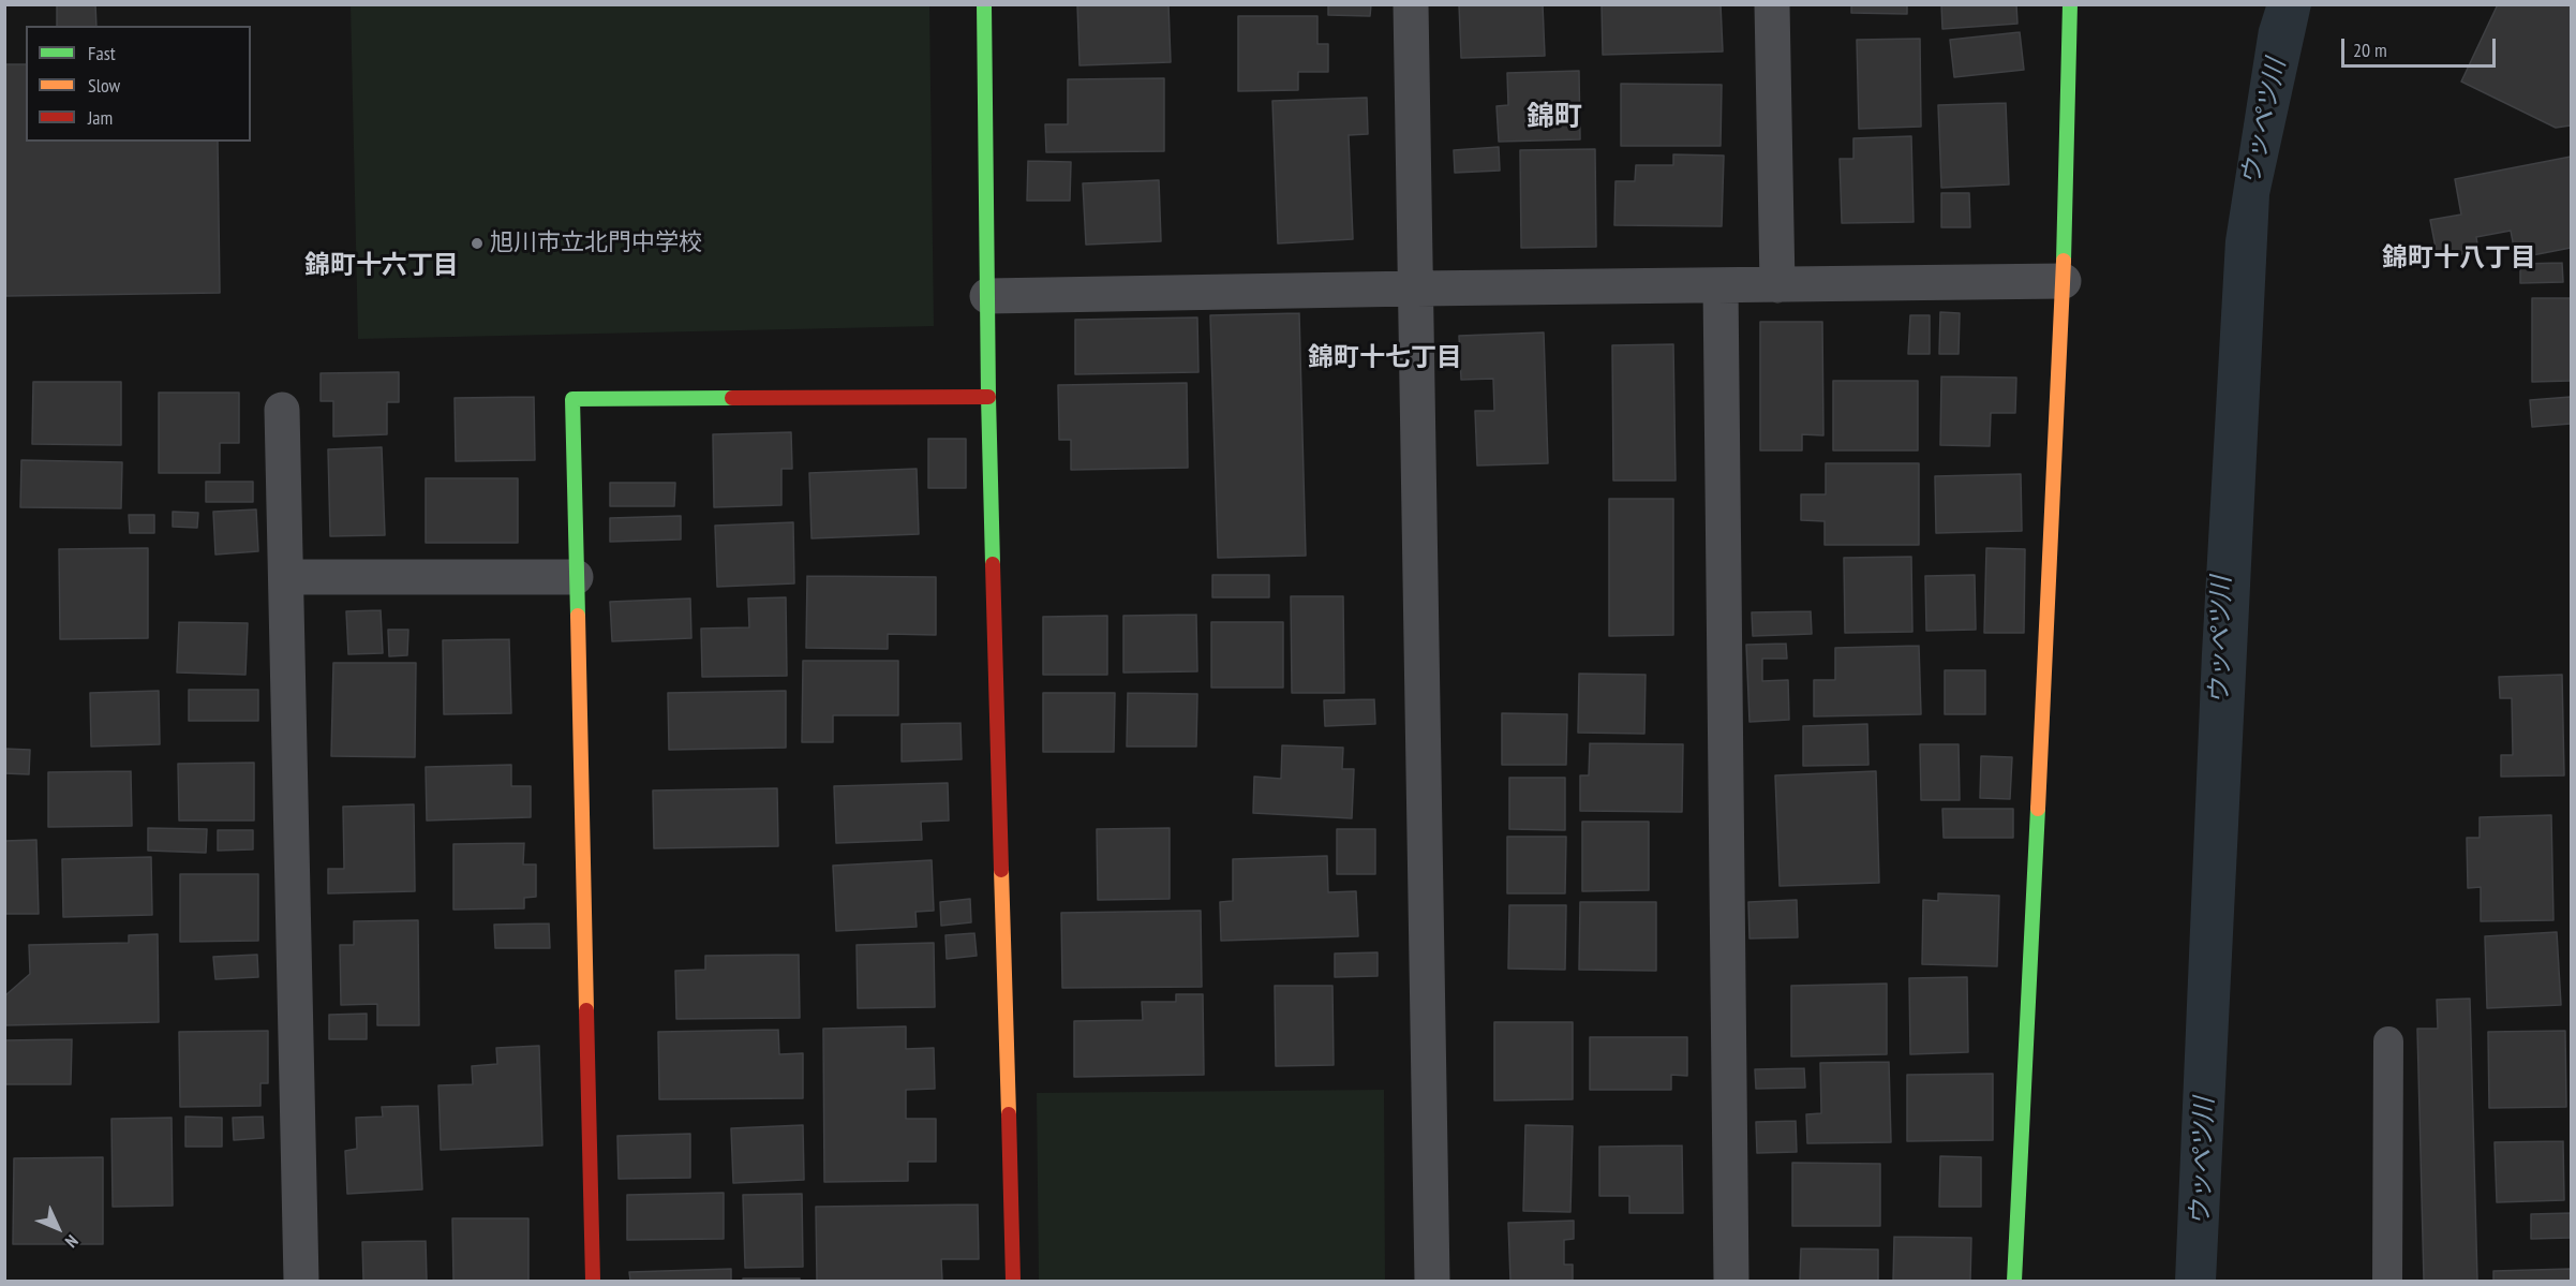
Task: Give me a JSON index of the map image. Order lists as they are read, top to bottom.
{
  "districts": [
    "錦町",
    "錦町十八丁目",
    "錦町十六丁目",
    "錦町十七丁目"
  ],
  "water": ["ウッペツ川"],
  "places": ["旭川市立北門中学校"],
  "legend": ["Fast", "Slow", "Jam"],
  "scale_bar": "20 m",
  "north": "bottom right"
}
